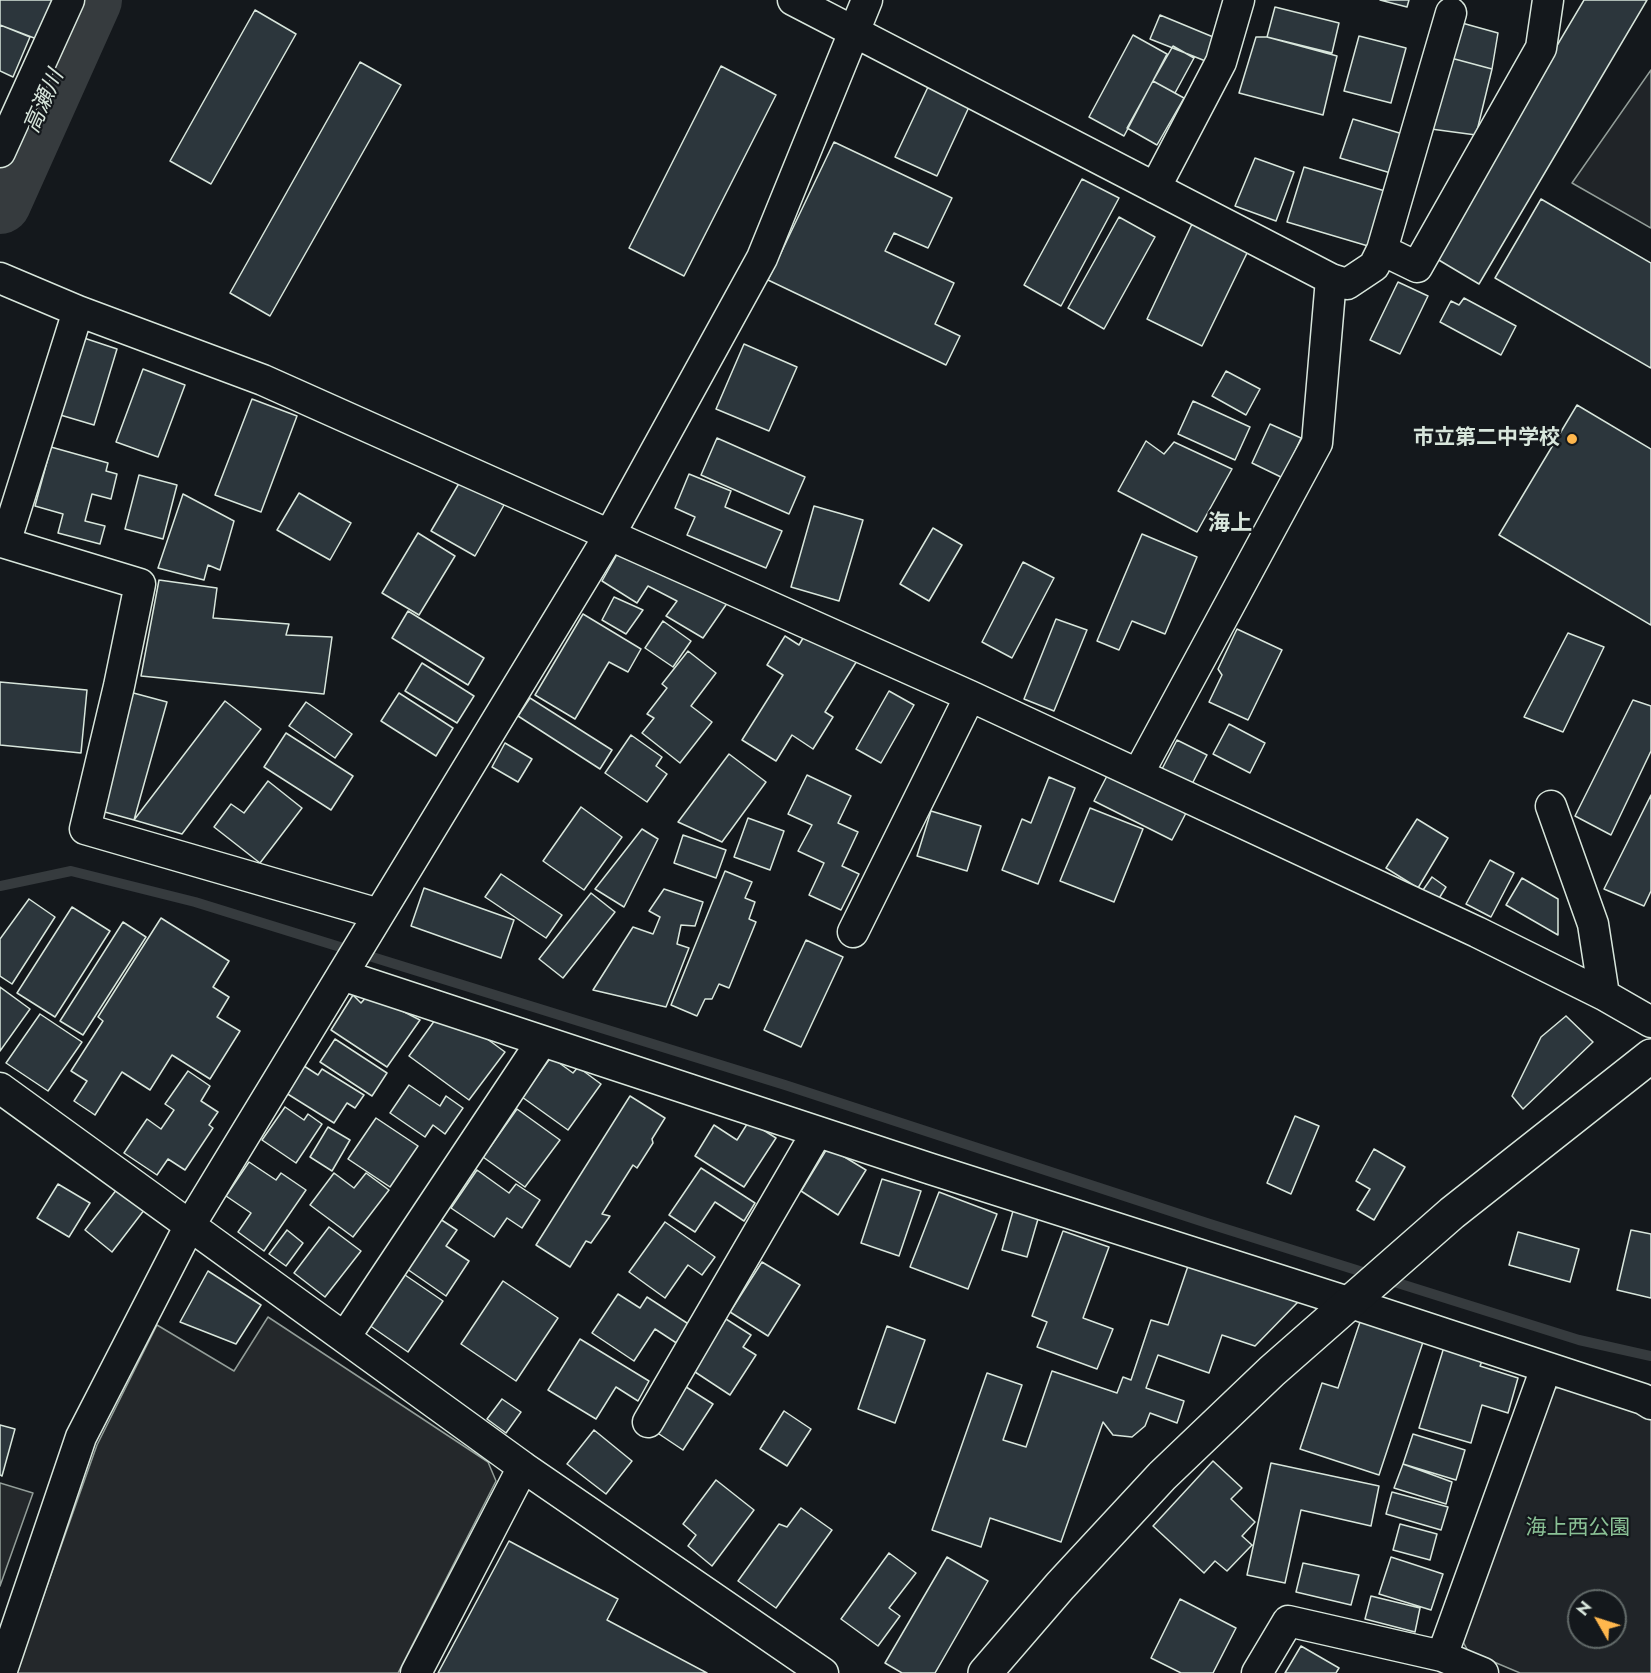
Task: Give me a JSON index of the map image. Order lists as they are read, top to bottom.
{
  "districts": ["海上"],
  "water": ["高瀬川"],
  "parks": ["海上西公園"],
  "places": ["市立第二中学校"],
  "north": "top left"
}
